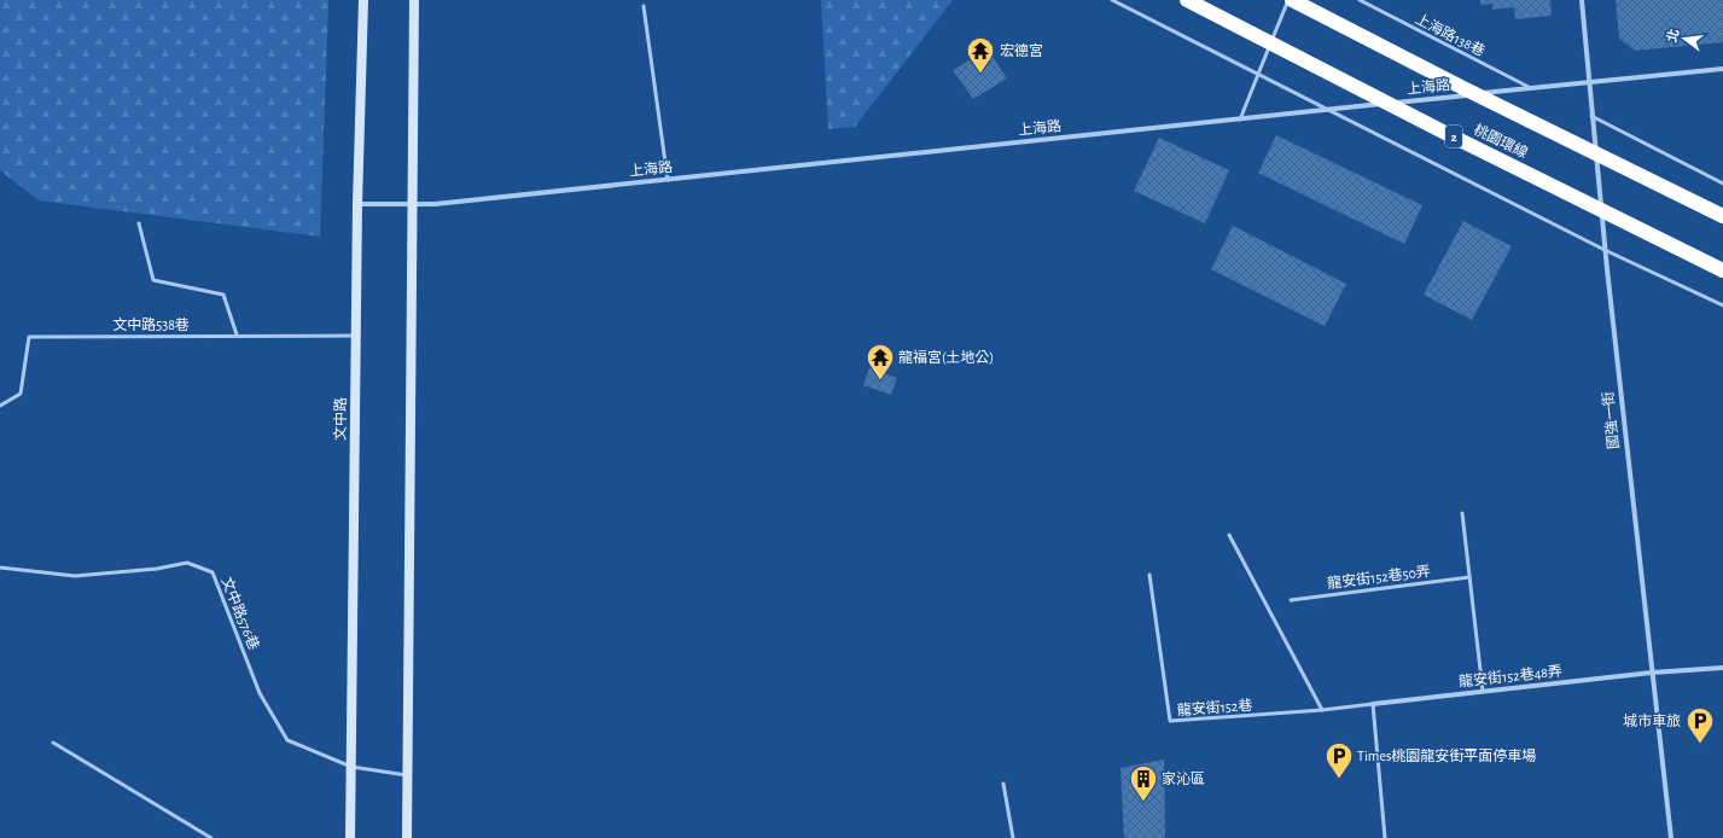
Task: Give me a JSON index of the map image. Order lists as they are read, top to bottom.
{
  "streets": {
    "highway": ["2", "桃園環線"],
    "street": [
      "上海路",
      "文中路",
      "國強一街",
      "龍安街152巷48弄"
    ],
    "lane": [
      "上海路138巷",
      "文中路538巷",
      "龍安街152巷50弄",
      "文中路576巷",
      "龍安街152巷"
    ]
  },
  "crossings": [
    ["上海路138巷", "上海路"],
    ["上海路", "文中路"],
    ["上海路", "國強一街"],
    ["文中路538巷", "文中路"],
    ["文中路", "文中路576巷"],
    ["國強一街", "龍安街152巷48弄"],
    ["龍安街152巷48弄", "龍安街152巷"]
  ],
  "places": {
    "temple": ["宏德宮", "龍福宮(土地公)"],
    "parking": ["城市車旅", "Times桃園龍安街平面停車場"],
    "building": ["家沁區"]
  },
  "north": "left"
}
